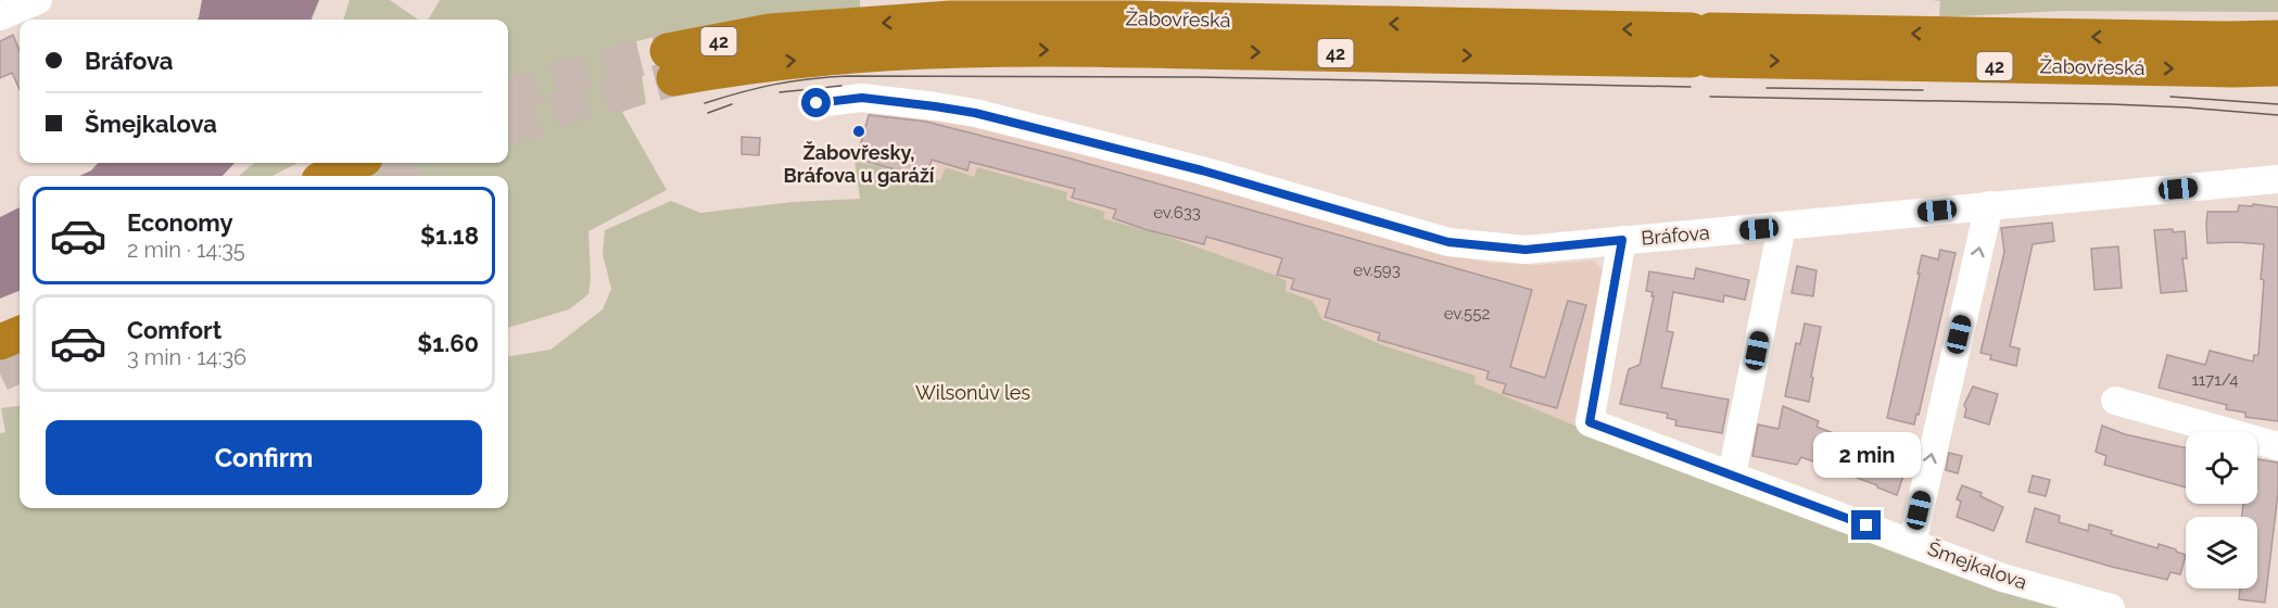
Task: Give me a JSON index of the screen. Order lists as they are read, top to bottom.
{
  "streets": {
    "highway": ["Žabovřeská", "42"],
    "street": ["Bráfova", "Šmejkalova"]
  },
  "crossings": [
    ["Bráfova", "Šmejkalova"]
  ],
  "parks": ["Wilsonův les"],
  "places": ["Žabovřesky, Bráfova u garáží"],
  "house_numbers": [
    "ev.633",
    "ev.593",
    "ev.552",
    "1171/4"
  ],
  "page": {
    "banner": ["Bráfova", "Šmejkalova"],
    "list": [
      {
        "name": "Economy",
        "note": "2 min · 14:35",
        "value": "$1.18"
      },
      {
        "name": "Comfort",
        "note": "3 min · 14:36",
        "value": "$1.60"
      }
    ],
    "buttons": "Confirm",
    "bubble": "2 min"
  }
}
